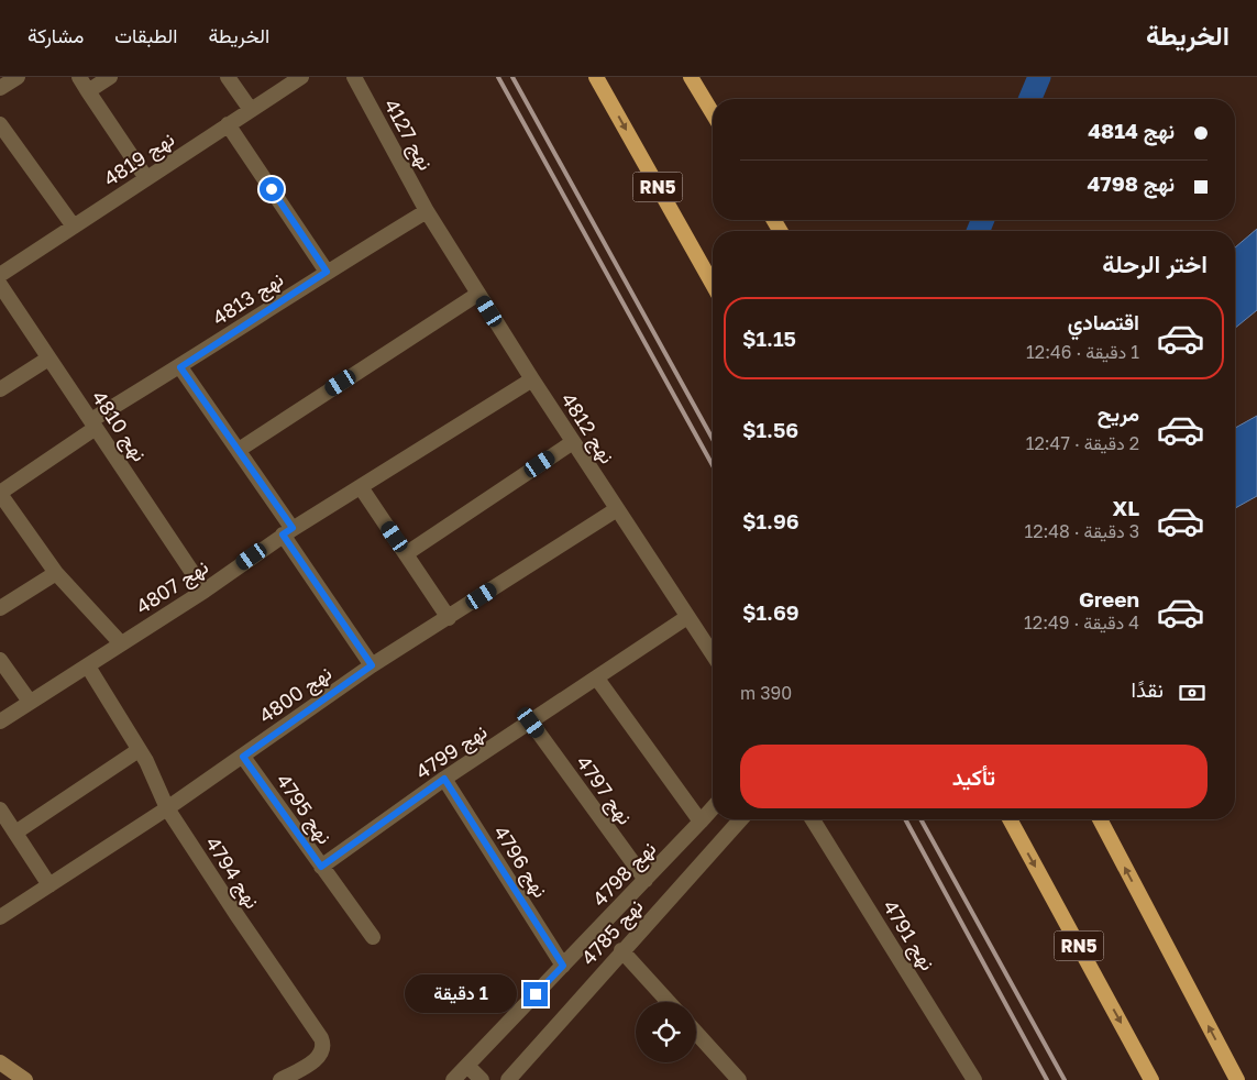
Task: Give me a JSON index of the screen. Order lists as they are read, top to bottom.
{
  "streets": {
    "highway": ["RN5"],
    "street": [
      "نهج 4127",
      "نهج 4819",
      "نهج 4813",
      "نهج 4810",
      "نهج 4812",
      "نهج 4807",
      "نهج 4800",
      "نهج 4799",
      "نهج 4797",
      "نهج 4795",
      "نهج 4796",
      "نهج 4794",
      "نهج 4798",
      "نهج 4785",
      "نهج 4791"
    ]
  },
  "crossings": [
    ["نهج 4127", "نهج 4813"],
    ["نهج 4127", "نهج 4812"],
    ["نهج 4813", "نهج 4810"],
    ["نهج 4813", "نهج 4812"],
    ["نهج 4810", "نهج 4807"],
    ["نهج 4812", "نهج 4807"],
    ["نهج 4812", "نهج 4800"],
    ["نهج 4812", "نهج 4799"],
    ["نهج 4807", "نهج 4794"],
    ["نهج 4800", "نهج 4795"],
    ["نهج 4800", "نهج 4794"],
    ["نهج 4799", "نهج 4797"],
    ["نهج 4799", "نهج 4795"],
    ["نهج 4799", "نهج 4796"],
    ["نهج 4797", "نهج 4798"],
    ["نهج 4796", "نهج 4798"]
  ],
  "page": {
    "header": "الخريطة",
    "nav": ["الخريطة", "الطبقات", "مشاركة"],
    "banner": ["نهج 4814", "نهج 4798"],
    "heading": "اختر الرحلة",
    "list": [
      {
        "name": "اقتصادي",
        "note": "1 دقيقة · 12:46",
        "value": "$1.15"
      },
      {
        "name": "مريح",
        "note": "2 دقيقة · 12:47",
        "value": "$1.56"
      },
      {
        "name": "XL",
        "note": "3 دقيقة · 12:48",
        "value": "$1.96"
      },
      {
        "name": "Green",
        "note": "4 دقيقة · 12:49",
        "value": "$1.69"
      }
    ],
    "pay": ["نقدًا", "390 m"],
    "buttons": "تأكيد",
    "bubble": "1 دقيقة"
  }
}
